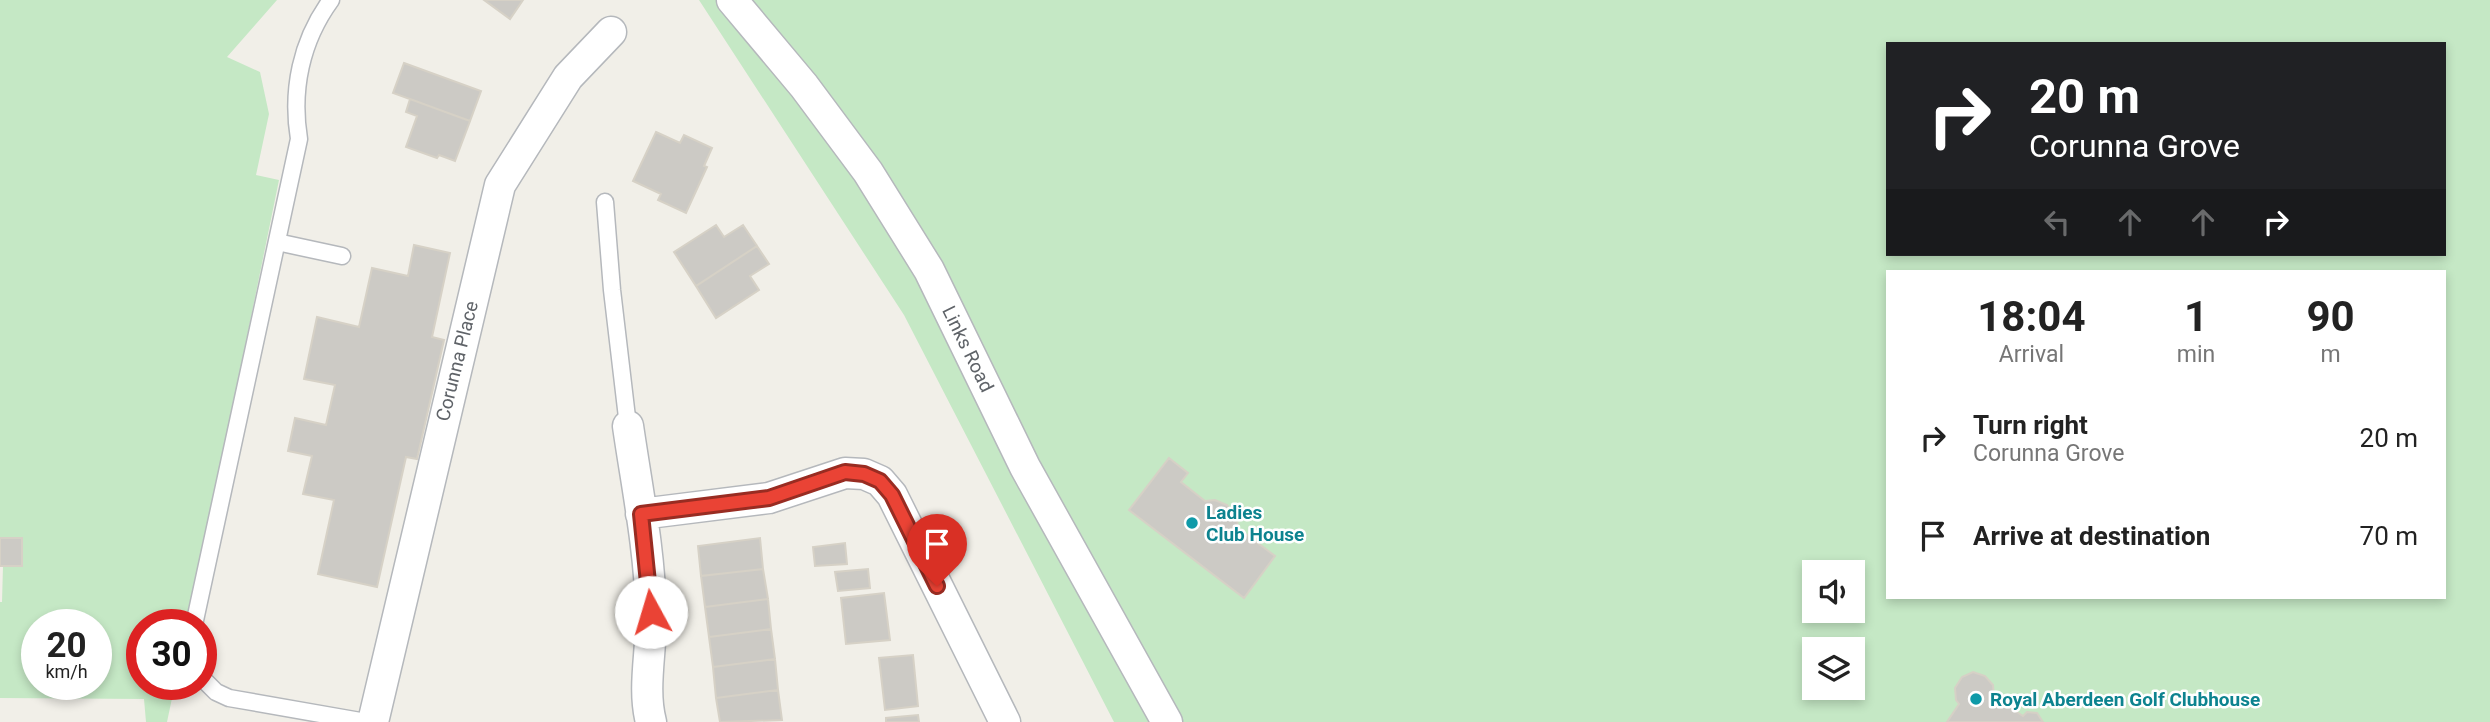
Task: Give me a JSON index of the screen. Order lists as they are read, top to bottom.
{
  "streets": {
    "street": ["Links Road", "Corunna Place"]
  },
  "places": ["Ladies Club House", "Royal Aberdeen Golf Clubhouse"],
  "page": {
    "turn": ["20 m", "Corunna Grove"],
    "eta": [
      "18:04",
      "Arrival",
      "1",
      "min",
      "90",
      "m"
    ],
    "list": [
      {
        "name": "Turn right",
        "note": "Corunna Grove",
        "value": "20 m"
      },
      {
        "name": "Arrive at destination",
        "value": "70 m"
      }
    ],
    "speed": "20 km/h",
    "limit": "30"
  }
}
